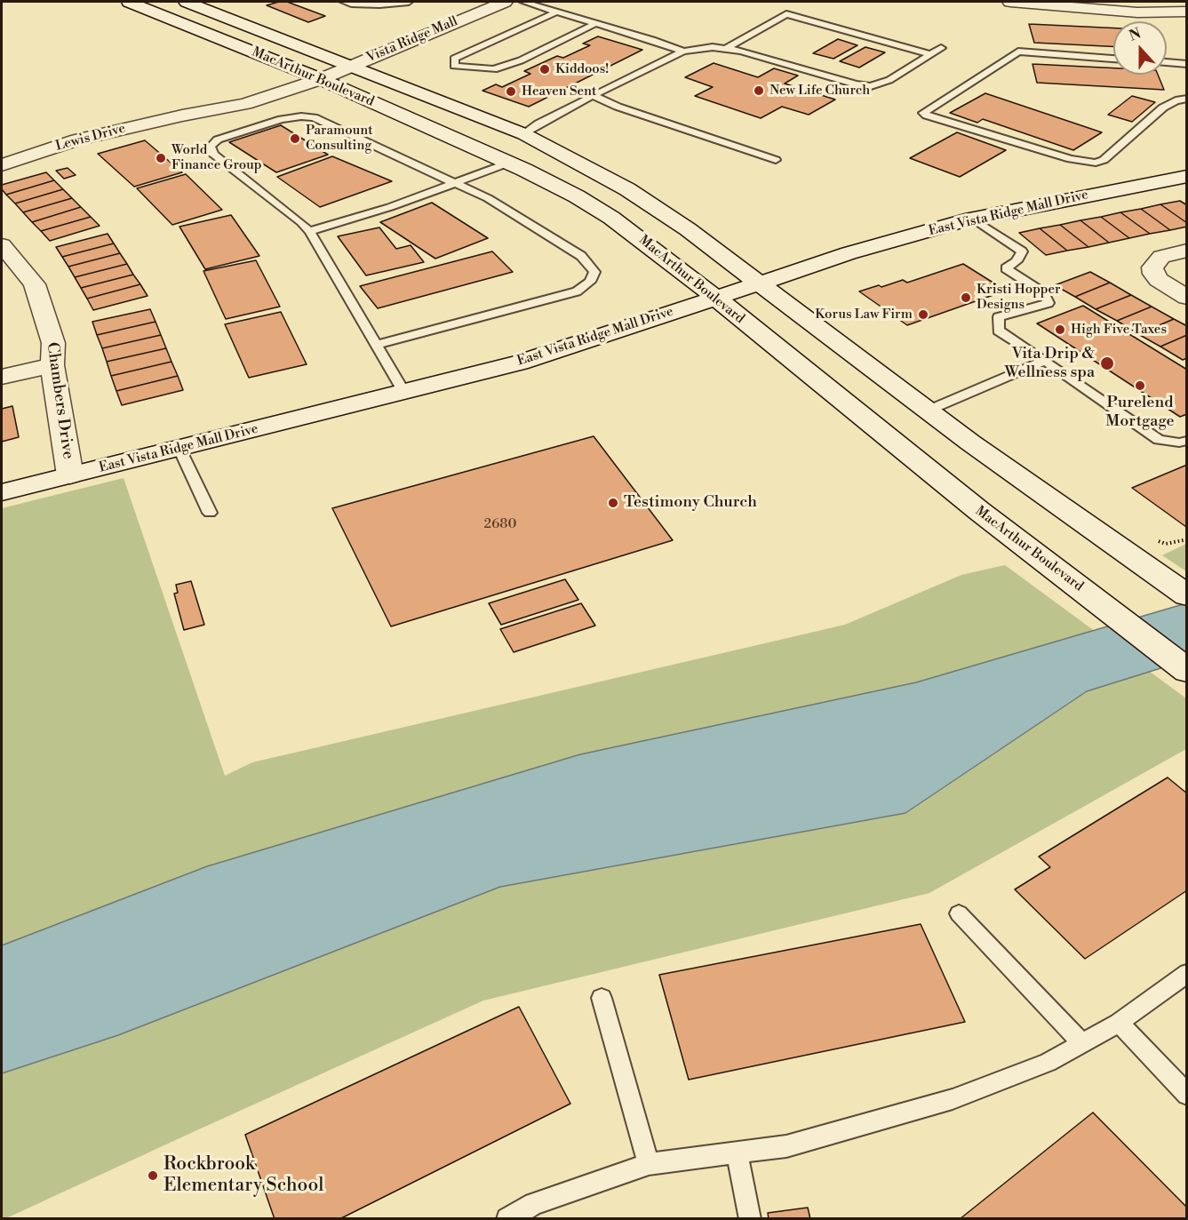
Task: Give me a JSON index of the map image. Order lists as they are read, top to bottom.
{
  "streets": {
    "main road": [
      "Vista Ridge Mall",
      "MacArthur Boulevard",
      "Lewis Drive",
      "East Vista Ridge Mall Drive",
      "Chambers Drive"
    ]
  },
  "crossings": [
    ["Vista Ridge Mall", "MacArthur Boulevard"],
    ["Vista Ridge Mall", "Lewis Drive"],
    ["MacArthur Boulevard", "Lewis Drive"],
    ["MacArthur Boulevard", "East Vista Ridge Mall Drive"],
    ["East Vista Ridge Mall Drive", "Chambers Drive"]
  ],
  "places": [
    "Kiddoos!",
    "New Life Church",
    "Heaven Sent",
    "Paramount Consulting",
    "World Finance Group",
    "Kristi Hopper Designs",
    "Korus Law Firm",
    "High Five Taxes",
    "Vita Drip & Wellness spa",
    "Purelend Mortgage",
    "Testimony Church",
    "Rockbrook Elementary School"
  ],
  "house_numbers": ["2680"],
  "north": "top"
}
